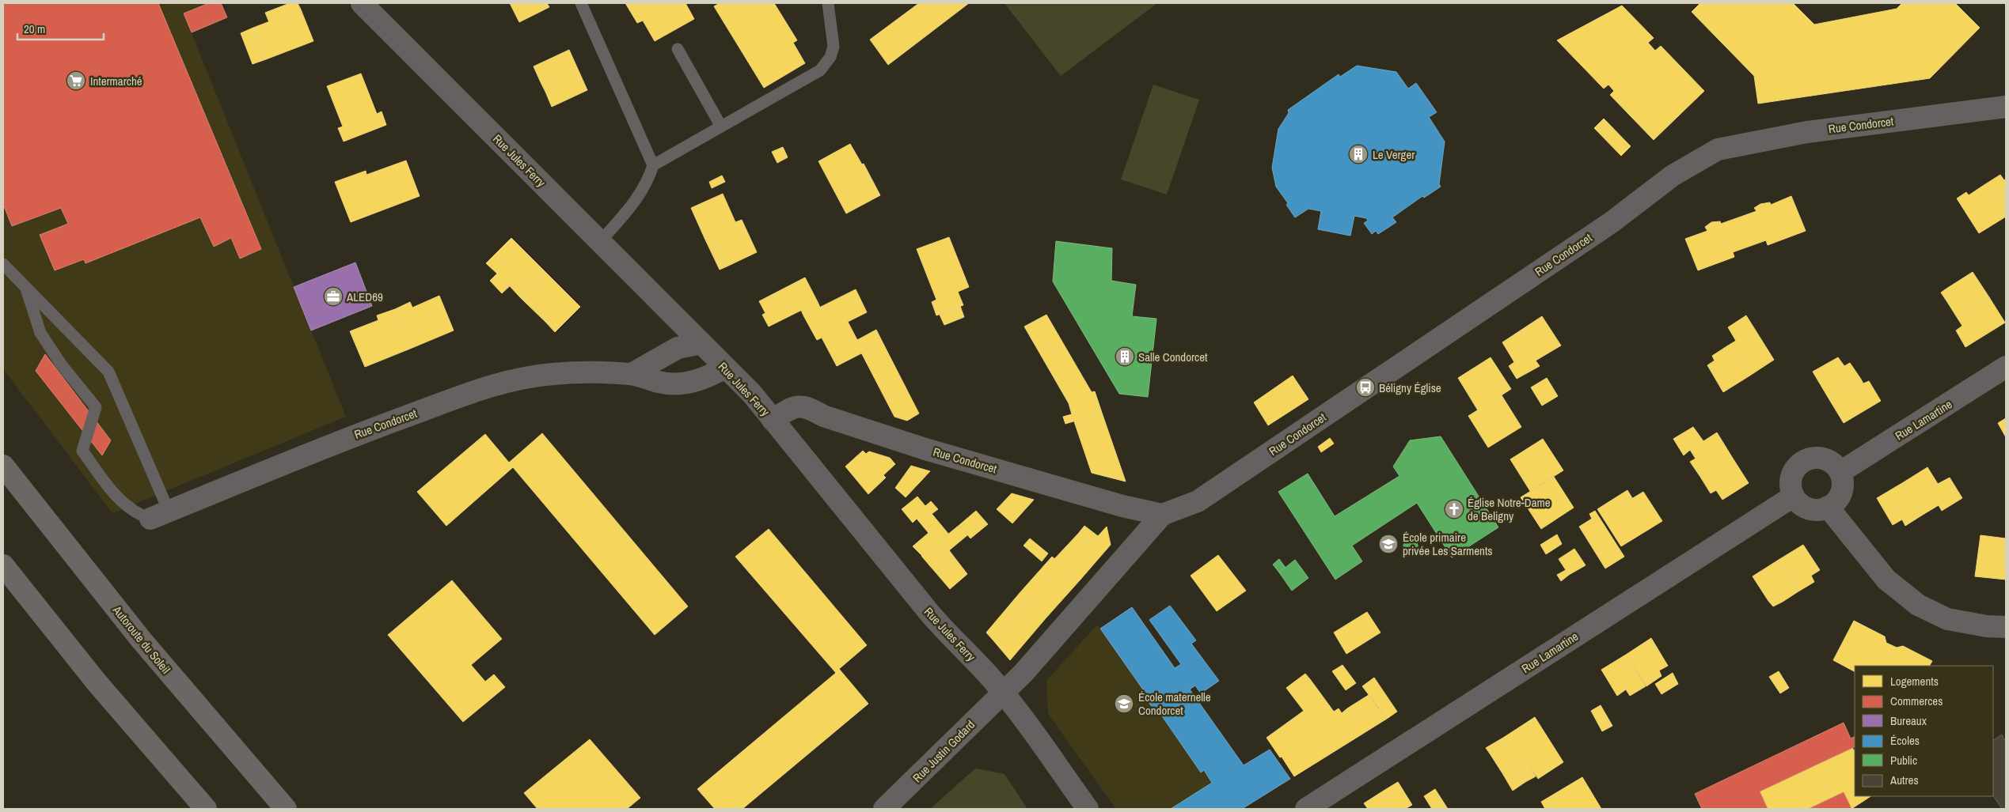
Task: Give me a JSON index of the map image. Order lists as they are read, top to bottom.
{
  "streets": {
    "highway": ["Autoroute du Soleil"],
    "street": [
      "Rue Condorcet",
      "Rue Jules Ferry",
      "Rue Lamartine",
      "Rue Justin Godard"
    ]
  },
  "crossings": [
    ["Rue Condorcet", "Rue Jules Ferry"],
    ["Rue Condorcet", "Rue Justin Godard"],
    ["Rue Jules Ferry", "Rue Justin Godard"]
  ],
  "places": {
    "supermarket": ["Intermarché"],
    "building": ["Le Verger", "Salle Condorcet"],
    "office": ["ALED69"],
    "bus stop": ["Béligny Église"],
    "church": ["Église Notre-Dame de Beligny"],
    "school or university": ["École primaire privée Les Sarments", "École maternelle Condorcet"]
  },
  "legend": [
    "Logements",
    "Commerces",
    "Bureaux",
    "Écoles",
    "Public",
    "Autres"
  ],
  "scale_bar": "20 m"
}
